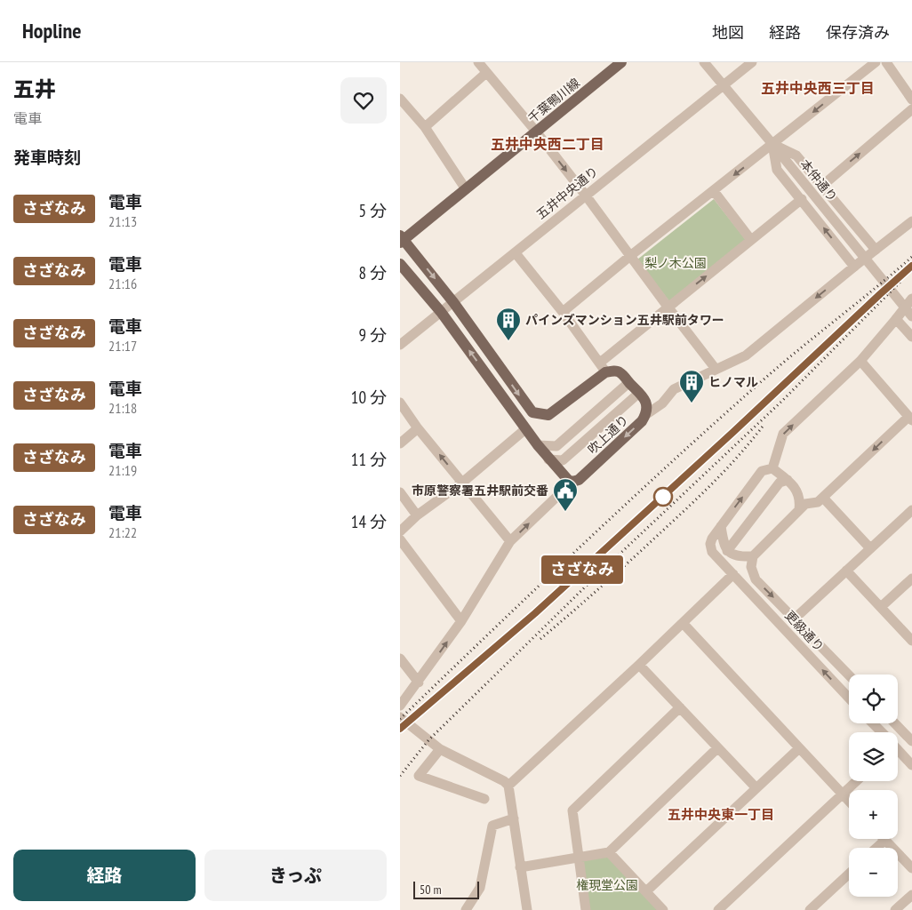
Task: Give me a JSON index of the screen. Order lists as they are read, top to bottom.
{
  "streets": {
    "main road": ["千葉鴨川線", "吹上通り"],
    "street": ["本仲通り", "五井中央通り", "更級通り"]
  },
  "crossings": [
    ["本仲通り", "五井中央通り"]
  ],
  "one_way": ["吹上通り"],
  "districts": ["五井中央西三丁目", "五井中央西二丁目", "五井中央東一丁目"],
  "parks": ["梨ノ木公園", "権現堂公園"],
  "places": {
    "building": ["パインズマンション五井駅前タワー", "ヒノマル"],
    "public building": ["市原警察署五井駅前交番"]
  },
  "scale_bar": "50 m",
  "page": {
    "header": "Hopline",
    "nav": ["地図", "経路", "保存済み"],
    "heading": [
      ["五井", "電車"],
      "発車時刻"
    ],
    "on_map": "さざなみ",
    "list": [
      {
        "mark": "さざなみ",
        "name": "電車",
        "note": "21:13",
        "value": "5 分"
      },
      {
        "mark": "さざなみ",
        "name": "電車",
        "note": "21:16",
        "value": "8 分"
      },
      {
        "mark": "さざなみ",
        "name": "電車",
        "note": "21:17",
        "value": "9 分"
      },
      {
        "mark": "さざなみ",
        "name": "電車",
        "note": "21:18",
        "value": "10 分"
      },
      {
        "mark": "さざなみ",
        "name": "電車",
        "note": "21:19",
        "value": "11 分"
      },
      {
        "mark": "さざなみ",
        "name": "電車",
        "note": "21:22",
        "value": "14 分"
      }
    ],
    "map_buttons": ["+", "−"],
    "buttons": ["経路", "きっぷ"],
    "scale": "50 m"
  }
}
